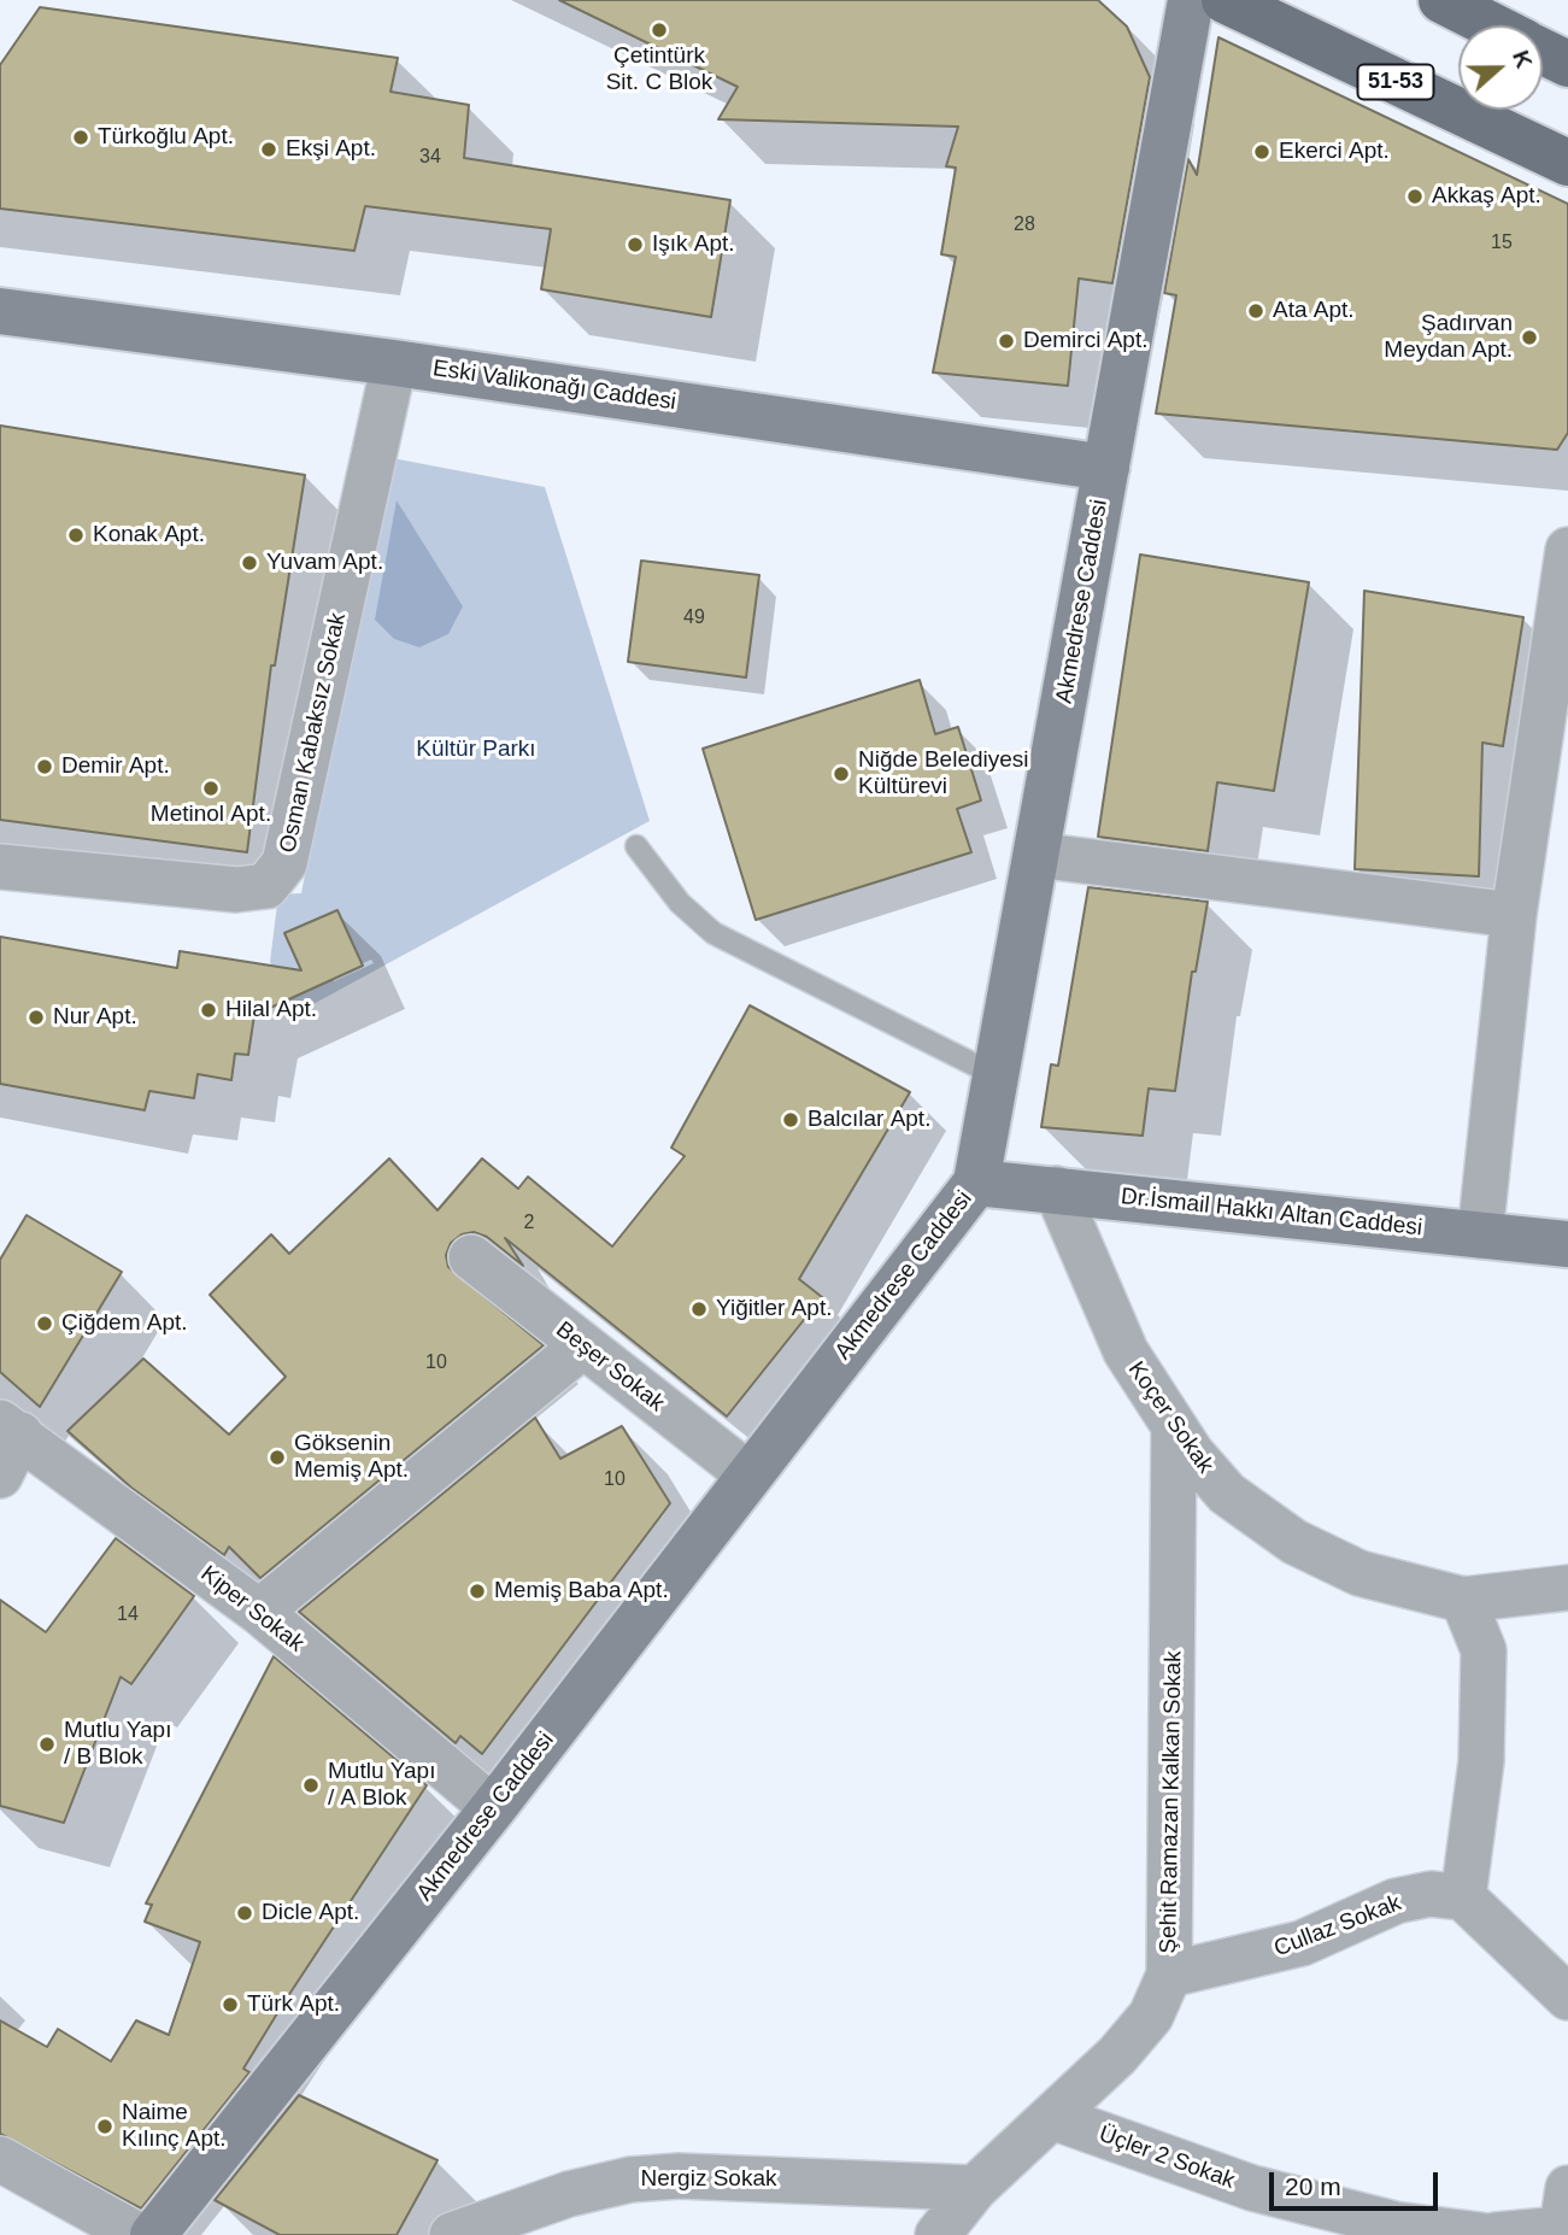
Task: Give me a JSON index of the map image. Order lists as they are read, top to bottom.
{
  "streets": {
    "main road": ["51-53"],
    "street": [
      "Eski Valikonağı Caddesi",
      "Akmedrese Caddesi",
      "Osman Kabaksız Sokak",
      "Dr.İsmail Hakkı Altan Caddesi",
      "Beşer Sokak",
      "Koçer Sokak",
      "Kiper Sokak",
      "Şehit Ramazan Kalkan Sokak",
      "Cullaz Sokak",
      "Üçler 2 Sokak",
      "Nergiz Sokak"
    ]
  },
  "crossings": [
    ["Eski Valikonağı Caddesi", "Akmedrese Caddesi"],
    ["Eski Valikonağı Caddesi", "Osman Kabaksız Sokak"],
    ["Akmedrese Caddesi", "Dr.İsmail Hakkı Altan Caddesi"],
    ["Akmedrese Caddesi", "Beşer Sokak"],
    ["Akmedrese Caddesi", "Kiper Sokak"],
    ["Dr.İsmail Hakkı Altan Caddesi", "Koçer Sokak"],
    ["Koçer Sokak", "Şehit Ramazan Kalkan Sokak"],
    ["Şehit Ramazan Kalkan Sokak", "Cullaz Sokak"],
    ["Şehit Ramazan Kalkan Sokak", "Üçler 2 Sokak"],
    ["Şehit Ramazan Kalkan Sokak", "Nergiz Sokak"]
  ],
  "parks": ["Kültür Parkı"],
  "places": [
    "Çetintürk Sit. C Blok",
    "Türkoğlu Apt.",
    "Ekşi Apt.",
    "Ekerci Apt.",
    "Akkaş Apt.",
    "Işık Apt.",
    "Ata Apt.",
    "Şadırvan Meydan Apt.",
    "Demirci Apt.",
    "Konak Apt.",
    "Yuvam Apt.",
    "Demir Apt.",
    "Niğde Belediyesi Kültürevi",
    "Metinol Apt.",
    "Hilal Apt.",
    "Nur Apt.",
    "Balcılar Apt.",
    "Yiğitler Apt.",
    "Çiğdem Apt.",
    "Göksenin Memiş Apt.",
    "Memiş Baba Apt.",
    "Mutlu Yapı / B Blok",
    "Mutlu Yapı / A Blok",
    "Dicle Apt.",
    "Türk Apt.",
    "Naime Kılınç Apt."
  ],
  "house_numbers": [
    "34",
    "28",
    "15",
    "49",
    "2",
    "10",
    "10",
    "14"
  ],
  "scale_bar": "20 m",
  "north": "right"
}
